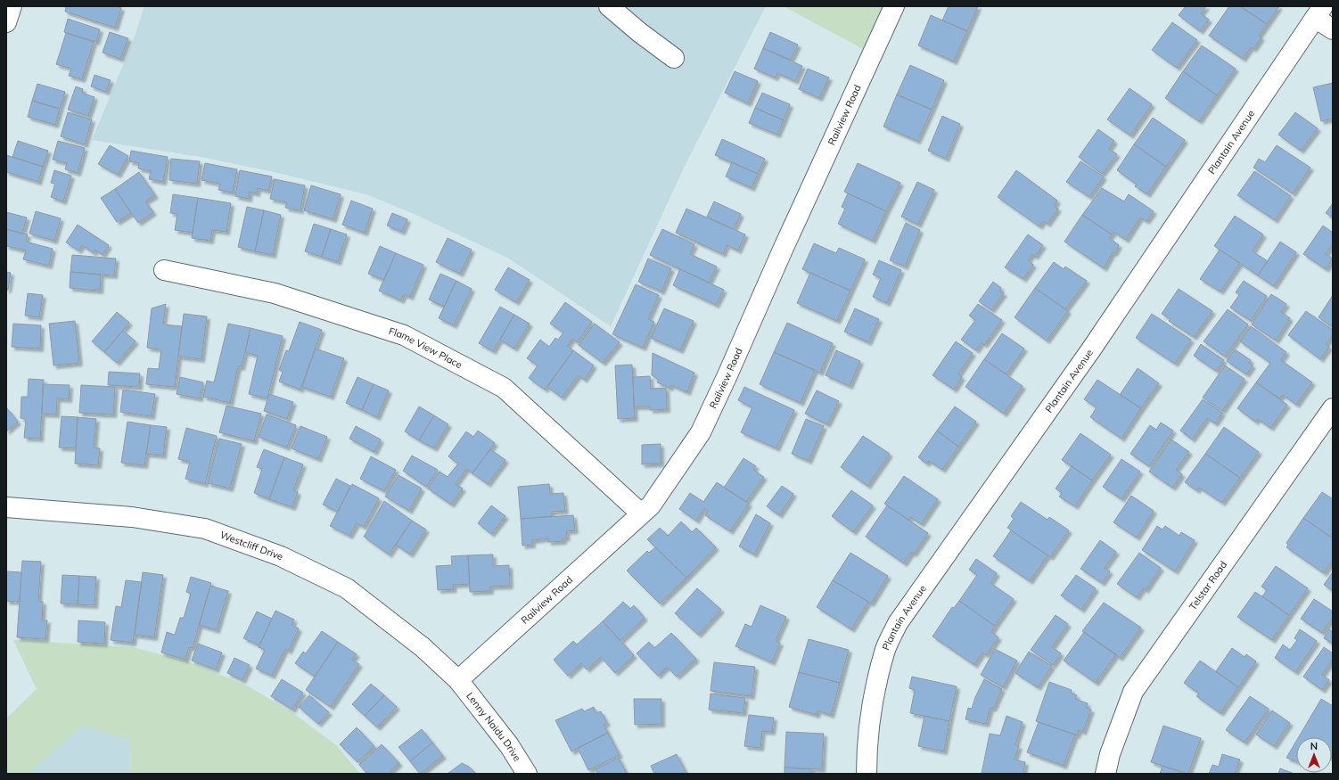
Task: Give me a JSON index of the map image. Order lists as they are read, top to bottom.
{
  "streets": {
    "street": [
      "Railview Road",
      "Plantain Avenue",
      "Flame View Place",
      "Westcliff Drive",
      "Telstar Road",
      "Lenny Naidu Drive"
    ]
  },
  "crossings": [
    ["Railview Road", "Flame View Place"],
    ["Railview Road", "Westcliff Drive"],
    ["Railview Road", "Lenny Naidu Drive"],
    ["Westcliff Drive", "Lenny Naidu Drive"]
  ],
  "north": "top"
}
